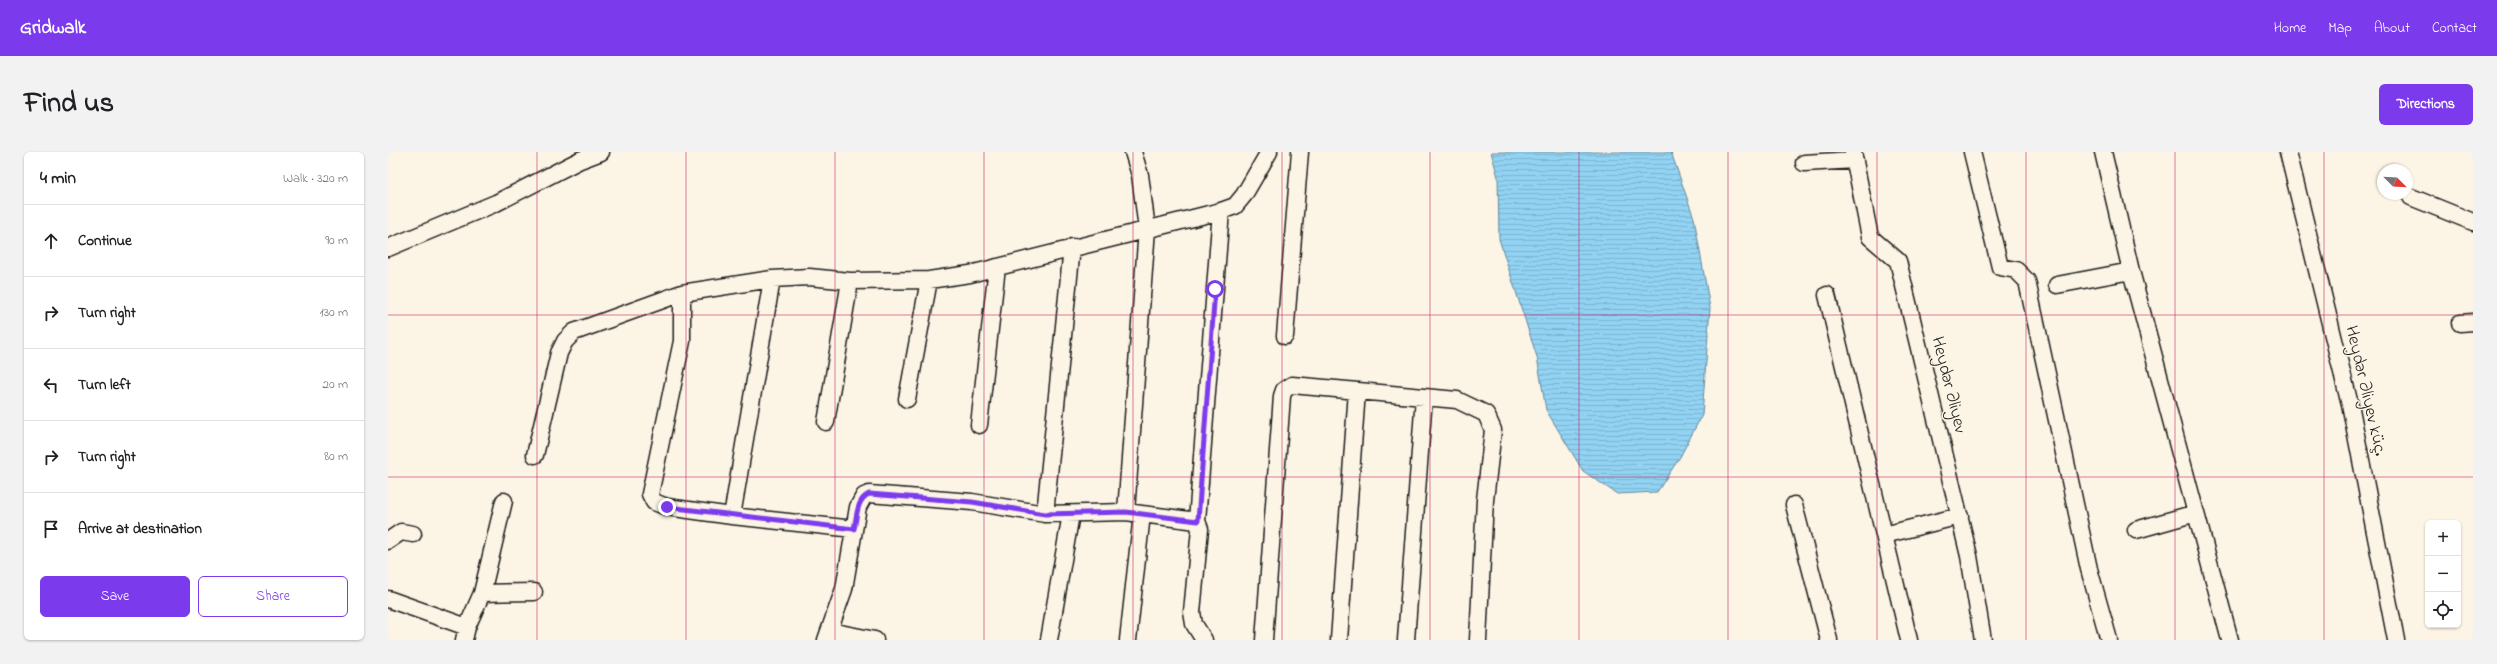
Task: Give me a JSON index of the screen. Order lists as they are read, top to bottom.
{
  "streets": {
    "street": ["Heydər Əliyev", "Heydər Əliyev küç."]
  },
  "north": "bottom right",
  "page": {
    "header": "Gridwalk",
    "nav": [
      "Home",
      "Map",
      "About",
      "Contact"
    ],
    "title": "Find us",
    "buttons": [
      "Directions",
      ["Save", "Share"]
    ],
    "heading": ["4 min", "Walk · 320 m"],
    "list": [
      ["Continue", "90 m"],
      ["Turn right", "130 m"],
      ["Turn left", "20 m"],
      ["Turn right", "80 m"],
      "Arrive at destination"
    ],
    "map_buttons": ["+", "−"]
  }
}
